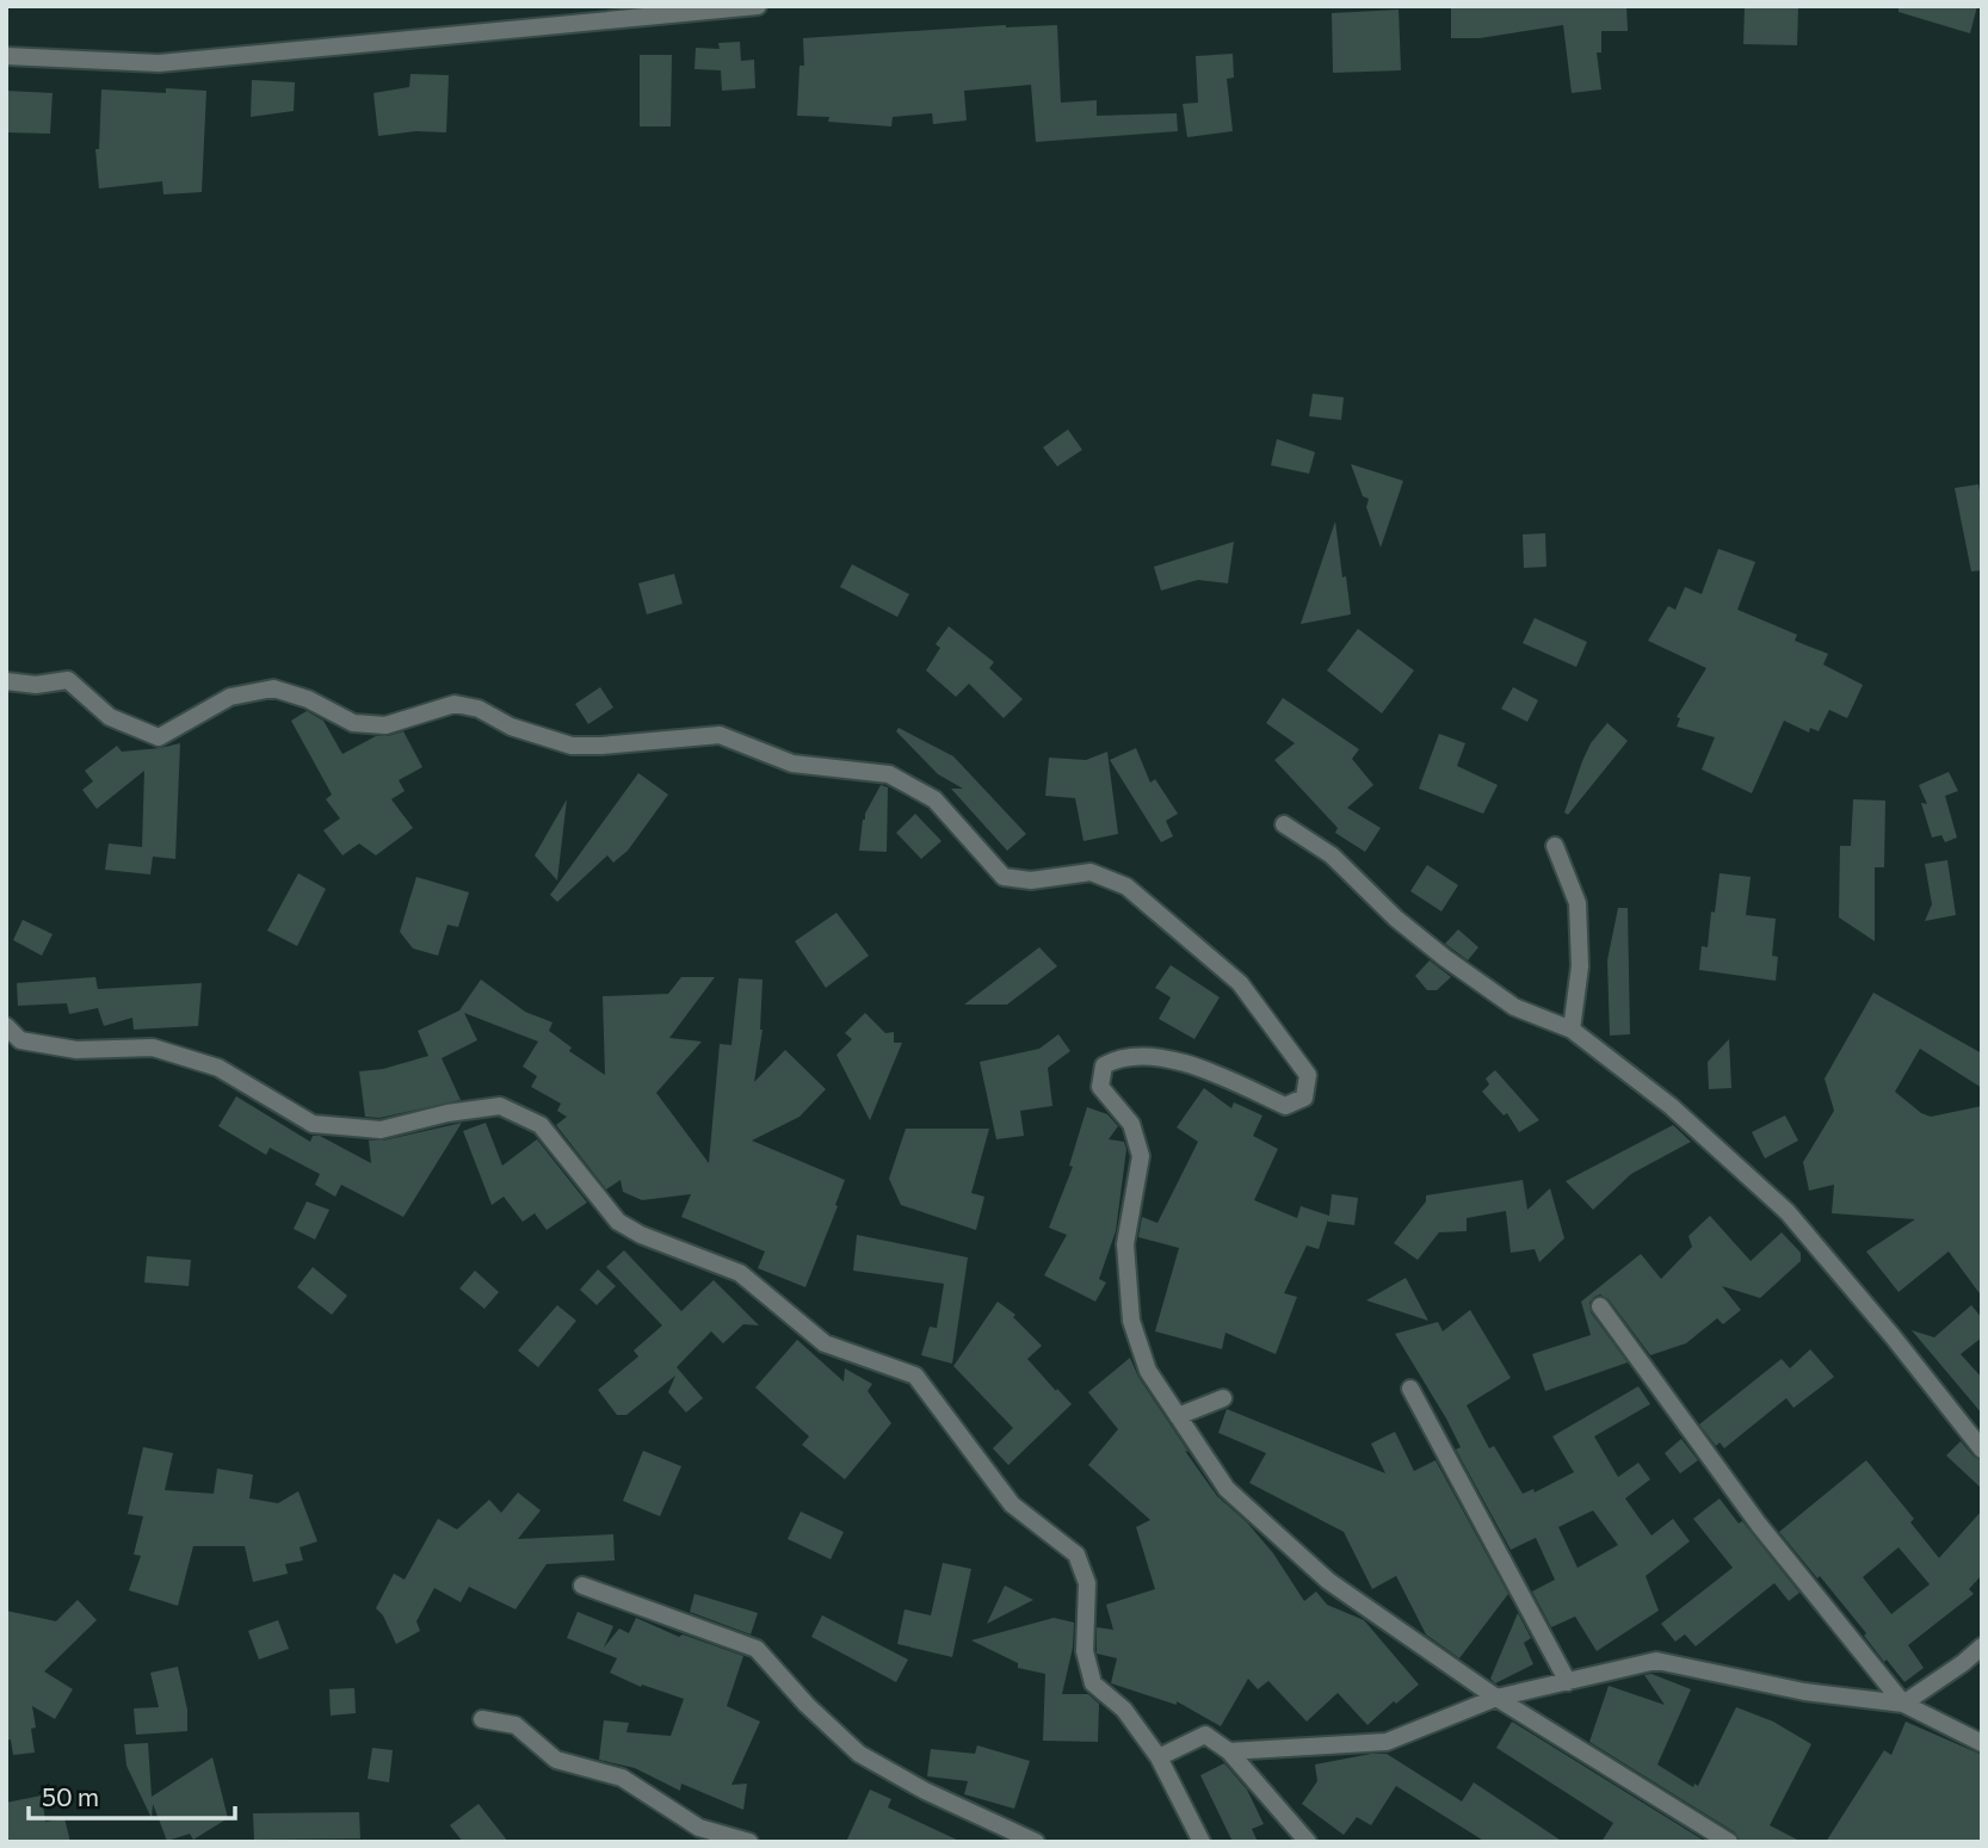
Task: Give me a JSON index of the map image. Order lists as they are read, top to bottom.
{
  "scale_bar": "50 m"
}
